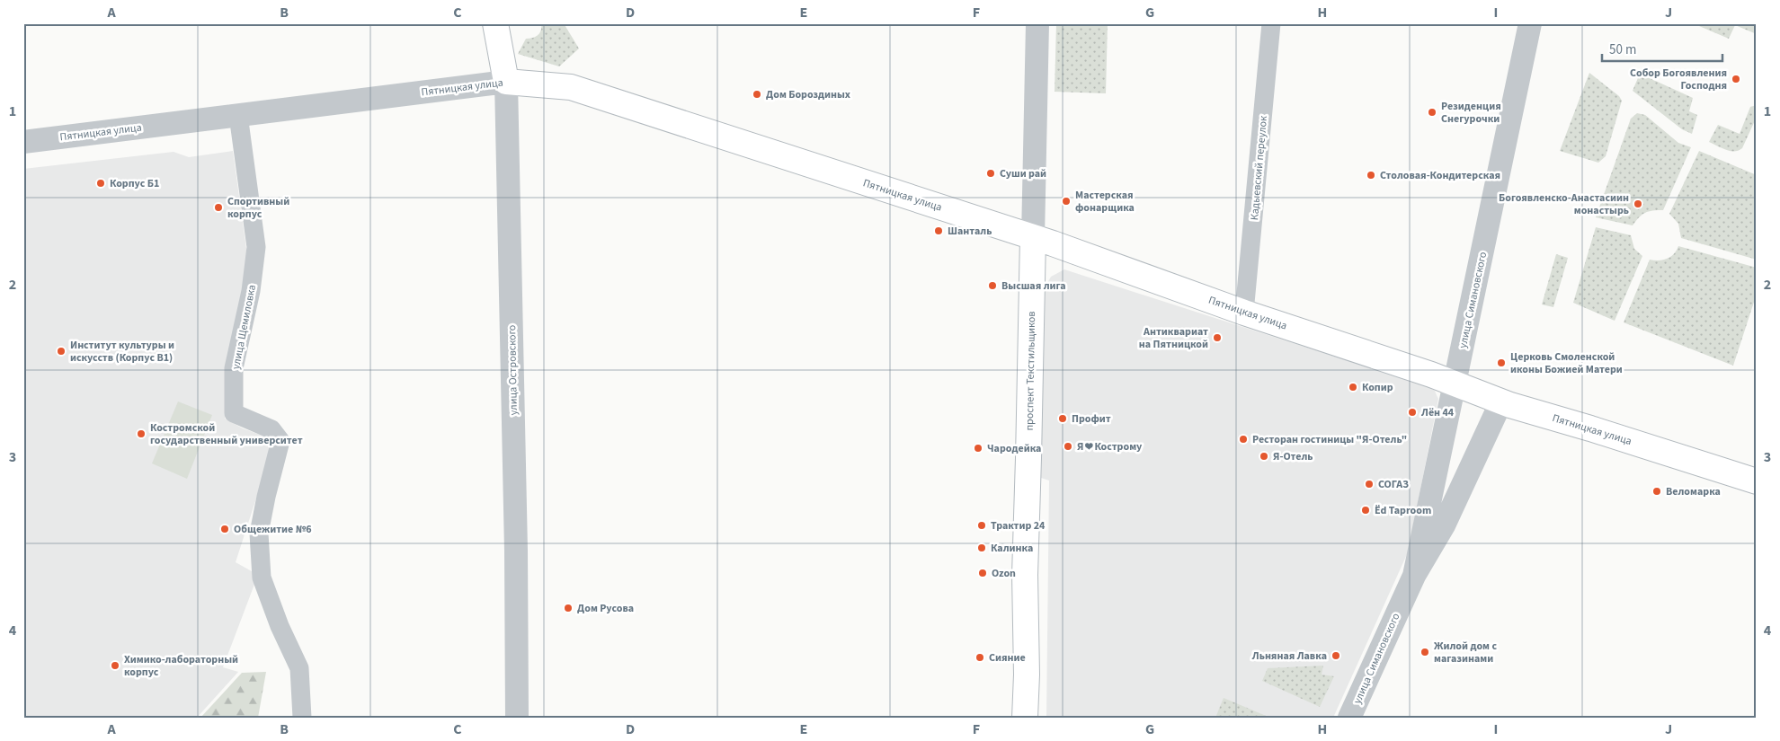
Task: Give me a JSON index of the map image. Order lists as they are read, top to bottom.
{
  "streets": {
    "main road": ["Пятницкая улица", "улица Островского", "проспект Текстильщиков"],
    "street": ["Кадыевский переулок", "улица Симановского", "улица Щемиловка"]
  },
  "crossings": [
    ["Пятницкая улица", "Кадыевский переулок"],
    ["Пятницкая улица", "улица Симановского"],
    ["Пятницкая улица", "улица Щемиловка"],
    ["Пятницкая улица", "улица Островского"],
    ["Пятницкая улица", "проспект Текстильщиков"]
  ],
  "places": [
    "Собор Богоявления Господня",
    "Дом Бороздиных",
    "Резиденция Снегурочки",
    "Суши рай",
    "Столовая-Кондитерская",
    "Корпус Б1",
    "Мастерская фонарщика",
    "Богоявленско-Анастасиин монастырь",
    "Спортивный корпус",
    "Шанталь",
    "Высшая лига",
    "Антиквариат на Пятницкой",
    "Институт культуры и искусств (Корпус В1)",
    "Церковь Смоленской иконы Божией Матери",
    "Копир",
    "Лён 44",
    "Профит",
    "Костромской государственный университет",
    "Ресторан гостиницы \"Я-Отель\"",
    "Я ❤ Кострому",
    "Чародейка",
    "Я-Отель",
    "СОГАЗ",
    "Веломарка",
    "Ёd Taproom",
    "Трактир 24",
    "Общежитие №6",
    "Калинка",
    "Ozon",
    "Дом Русова",
    "Жилой дом с магазинами",
    "Льняная Лавка",
    "Сияние",
    "Химико-лабораторный корпус"
  ],
  "scale_bar": "50 m",
  "grid": {
    "columns": [
      "A",
      "B",
      "C",
      "D",
      "E",
      "F",
      "G",
      "H",
      "I",
      "J"
    ],
    "rows": [
      "1",
      "2",
      "3",
      "4"
    ]
  }
}
